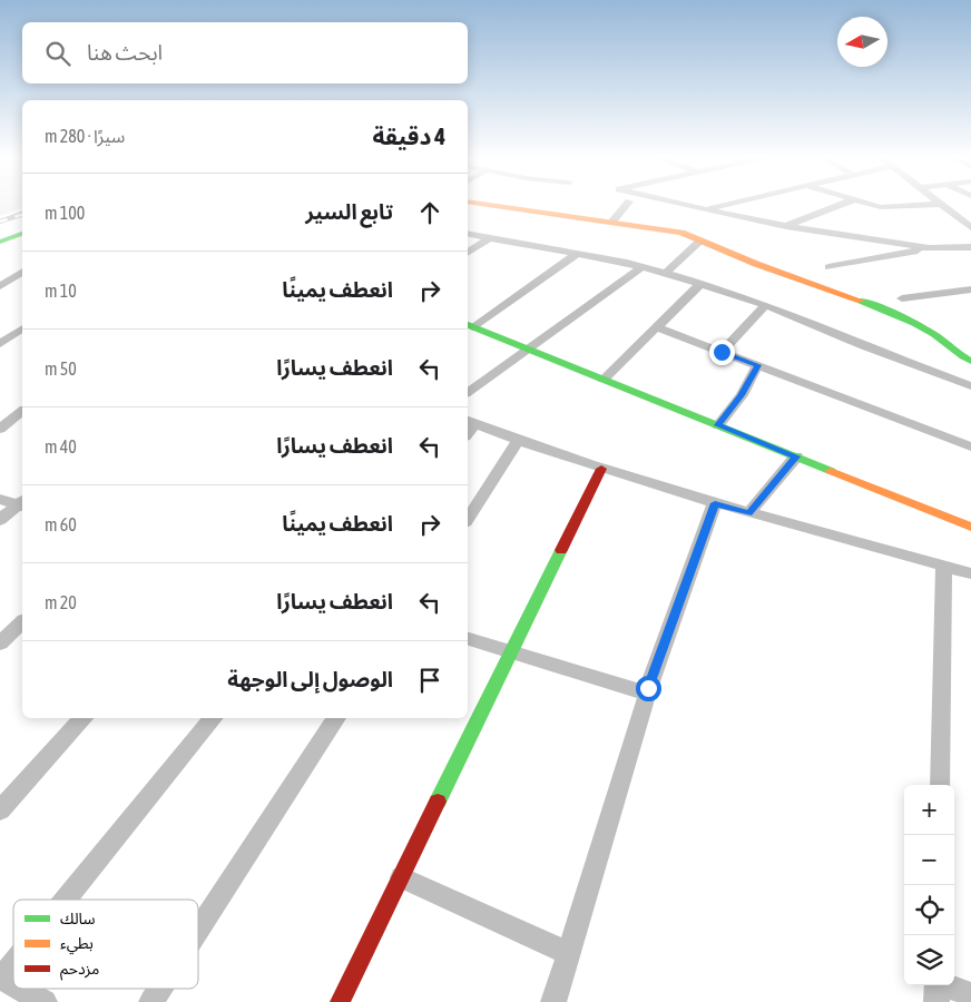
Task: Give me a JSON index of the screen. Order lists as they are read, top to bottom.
{
  "legend": ["سالك", "بطيء", "مزدحم"],
  "north": "left",
  "page": {
    "search": "ابحث هنا",
    "heading": ["4 دقيقة", "سيرًا · 280 m"],
    "list": [
      ["تابع السير", "100 m"],
      ["انعطف يمينًا", "10 m"],
      ["انعطف يسارًا", "50 m"],
      ["انعطف يسارًا", "40 m"],
      ["انعطف يمينًا", "60 m"],
      ["انعطف يسارًا", "20 m"],
      "الوصول إلى الوجهة"
    ],
    "map_buttons": ["+", "−"]
  }
}
